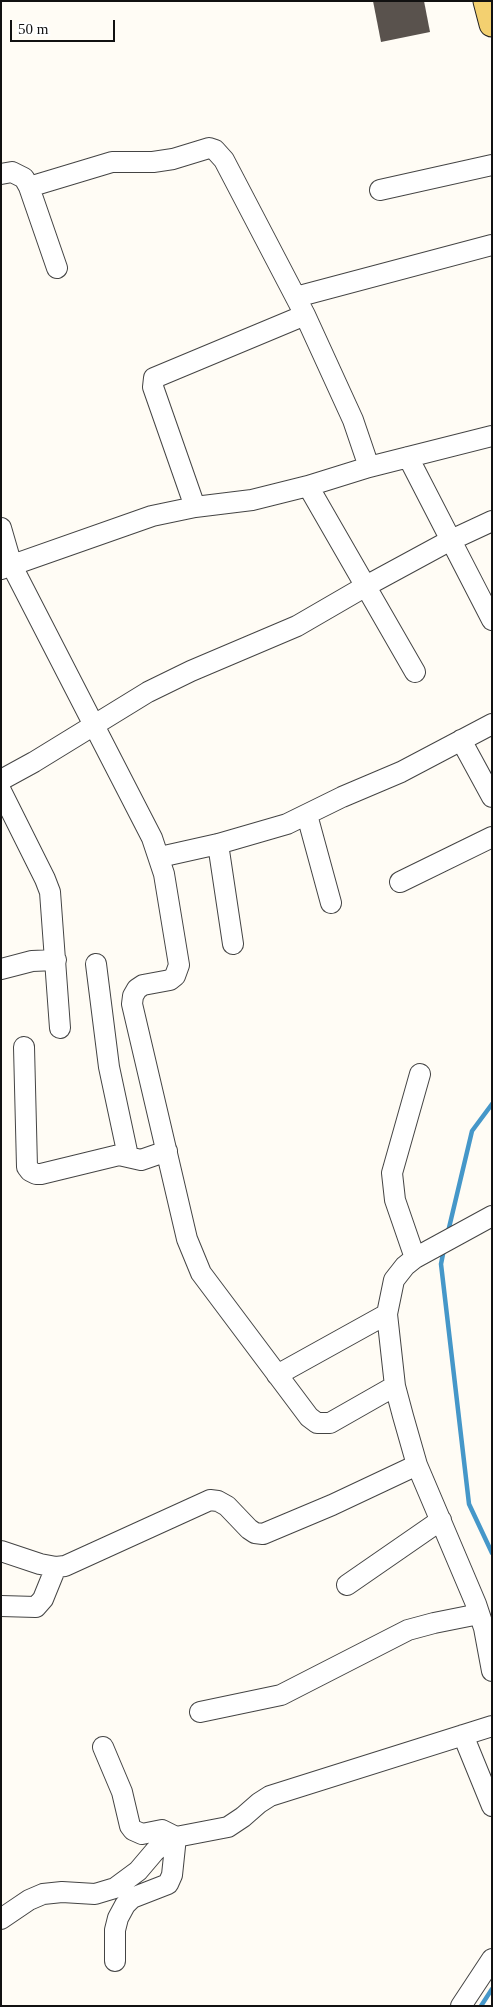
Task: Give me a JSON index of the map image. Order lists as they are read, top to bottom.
{
  "scale_bar": "50 m"
}
